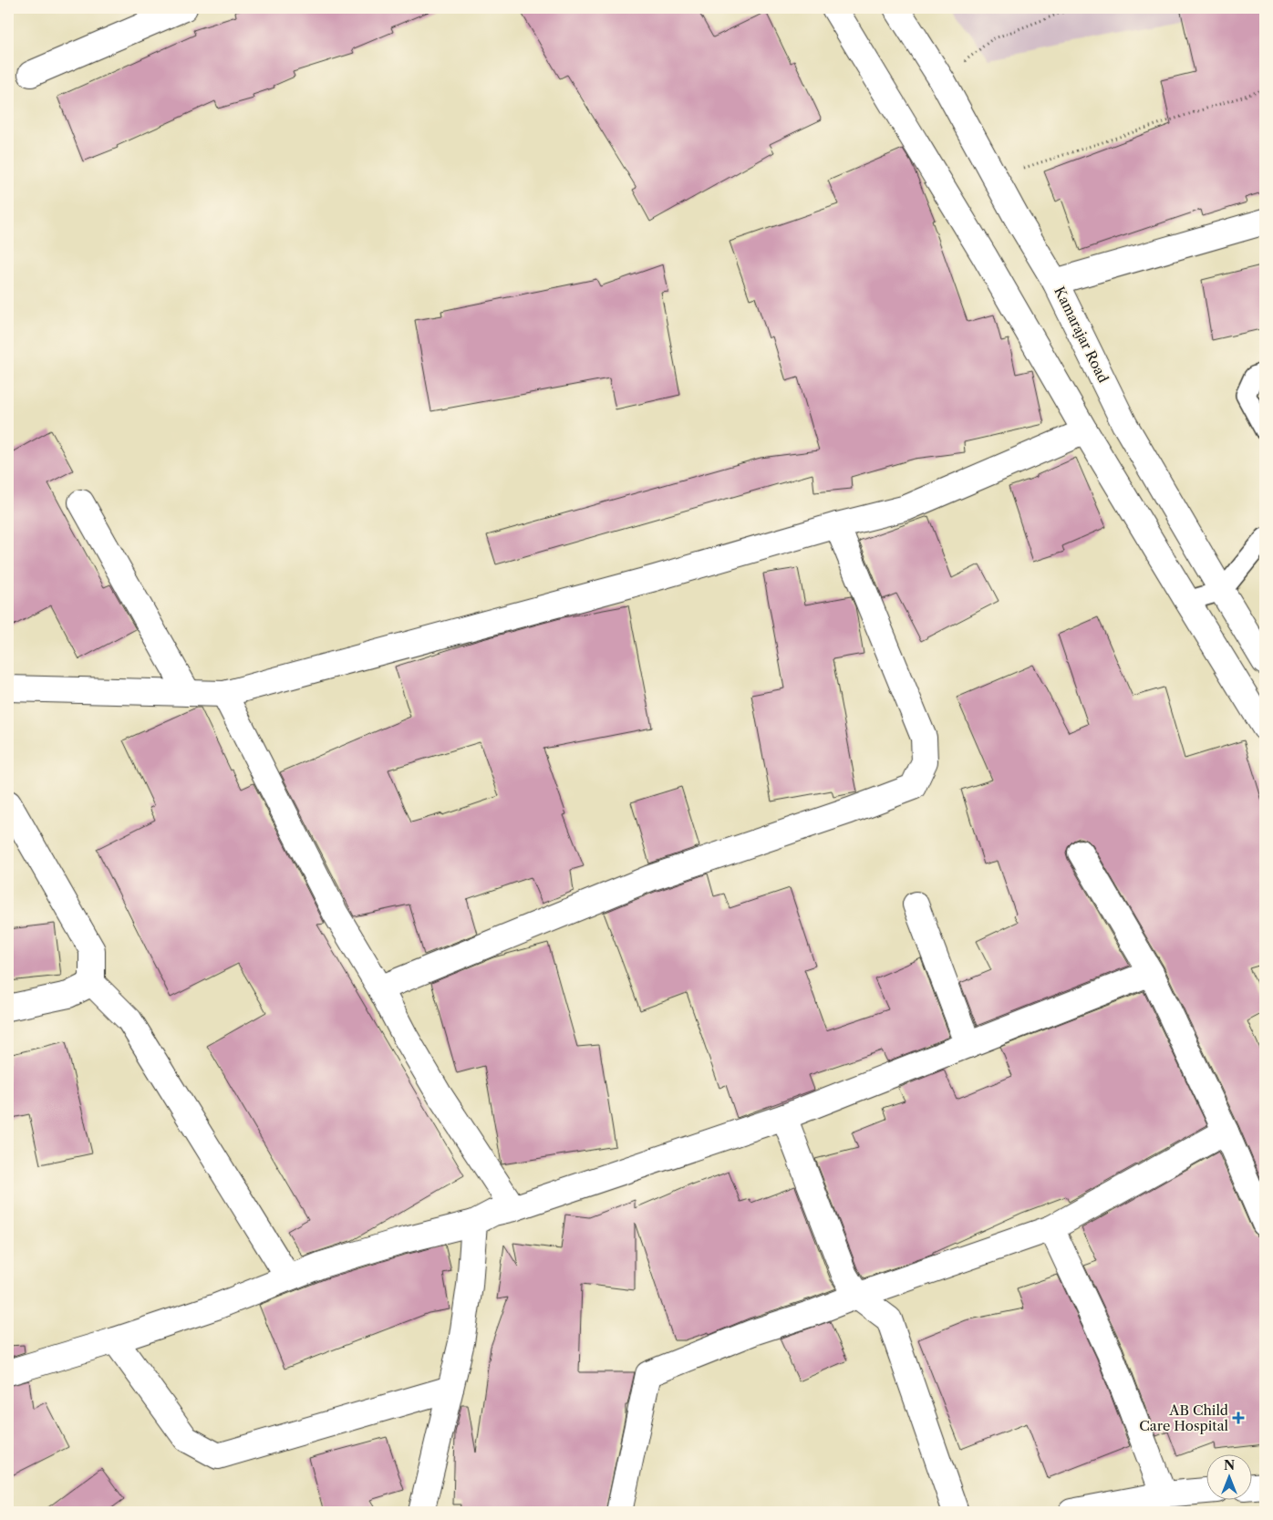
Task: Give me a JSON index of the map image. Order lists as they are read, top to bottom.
{
  "streets": {
    "main road": ["Kamarajar Road"]
  },
  "places": {
    "health": ["AB Child Care Hospital"]
  },
  "north": "top"
}
